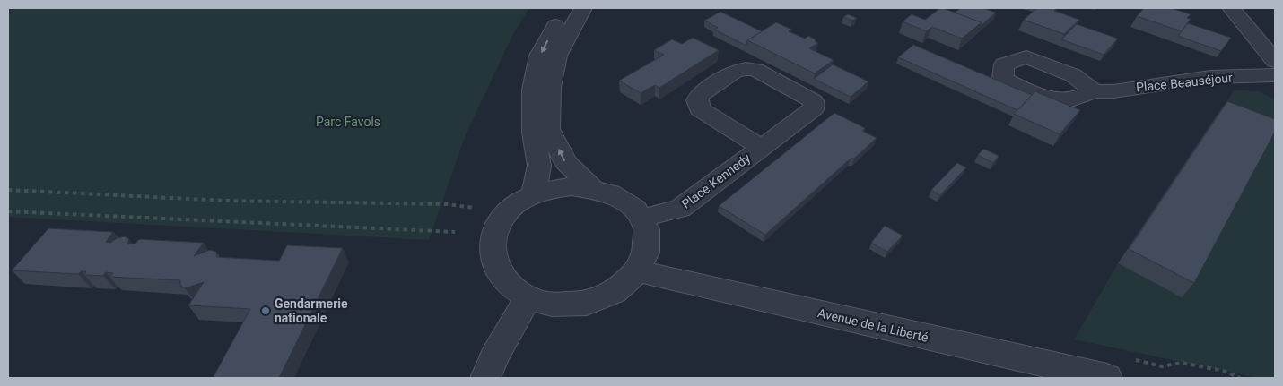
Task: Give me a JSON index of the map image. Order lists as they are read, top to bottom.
{
  "streets": {
    "street": ["Place Beauséjour", "Place Kennedy", "Avenue de la Liberté"]
  },
  "crossings": [
    ["Place Kennedy", "Avenue de la Liberté"]
  ],
  "parks": ["Parc Favols"],
  "places": ["Gendarmerie nationale"]
}
